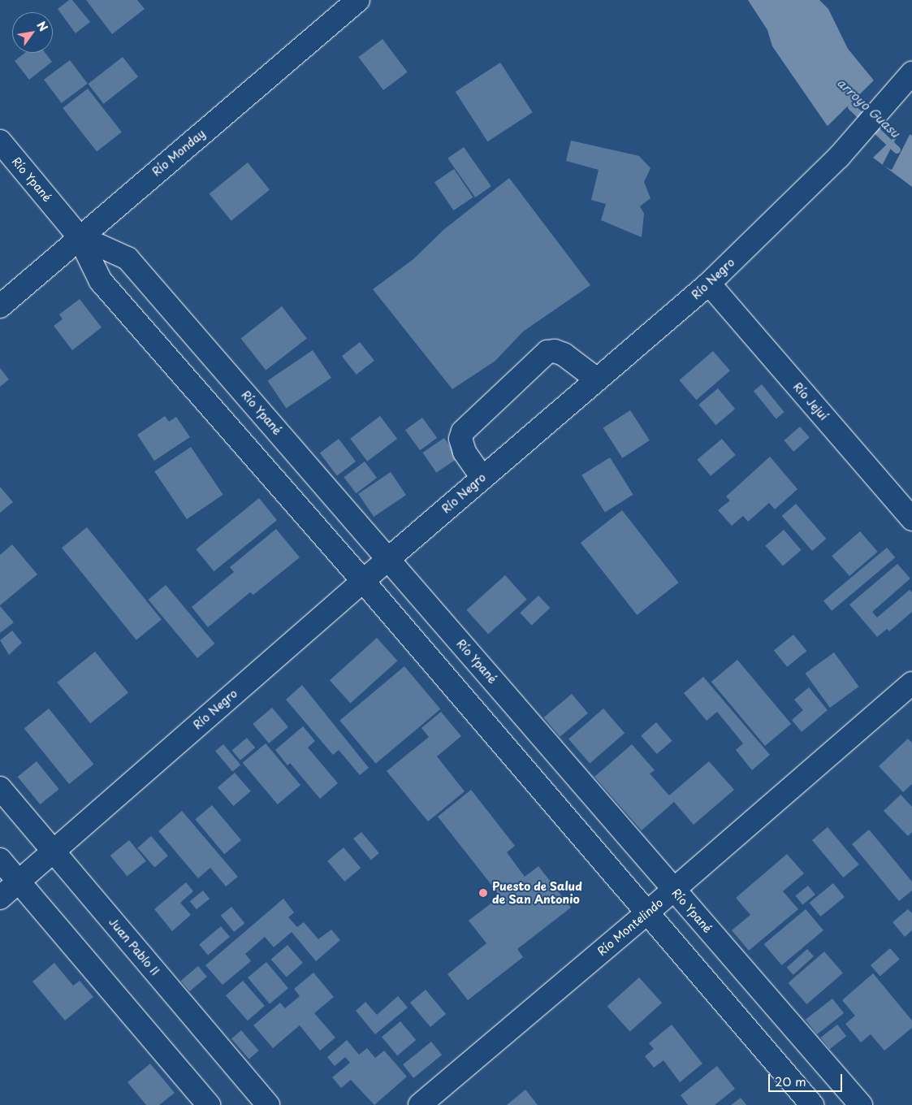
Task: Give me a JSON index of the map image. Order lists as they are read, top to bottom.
{
  "streets": {
    "street": [
      "Río Monday",
      "Río Ypané",
      "Río Negro",
      "Río Jejuí",
      "Río Montelindo",
      "Juan Pablo II"
    ]
  },
  "crossings": [
    ["Río Monday", "Río Ypané"],
    ["Río Ypané", "Río Negro"],
    ["Río Ypané", "Río Montelindo"],
    ["Río Negro", "Río Jejuí"],
    ["Río Negro", "Juan Pablo II"]
  ],
  "water": ["arroyo Guasu"],
  "places": ["Puesto de Salud de San Antonio"],
  "scale_bar": "20 m",
  "north": "top right"
}
